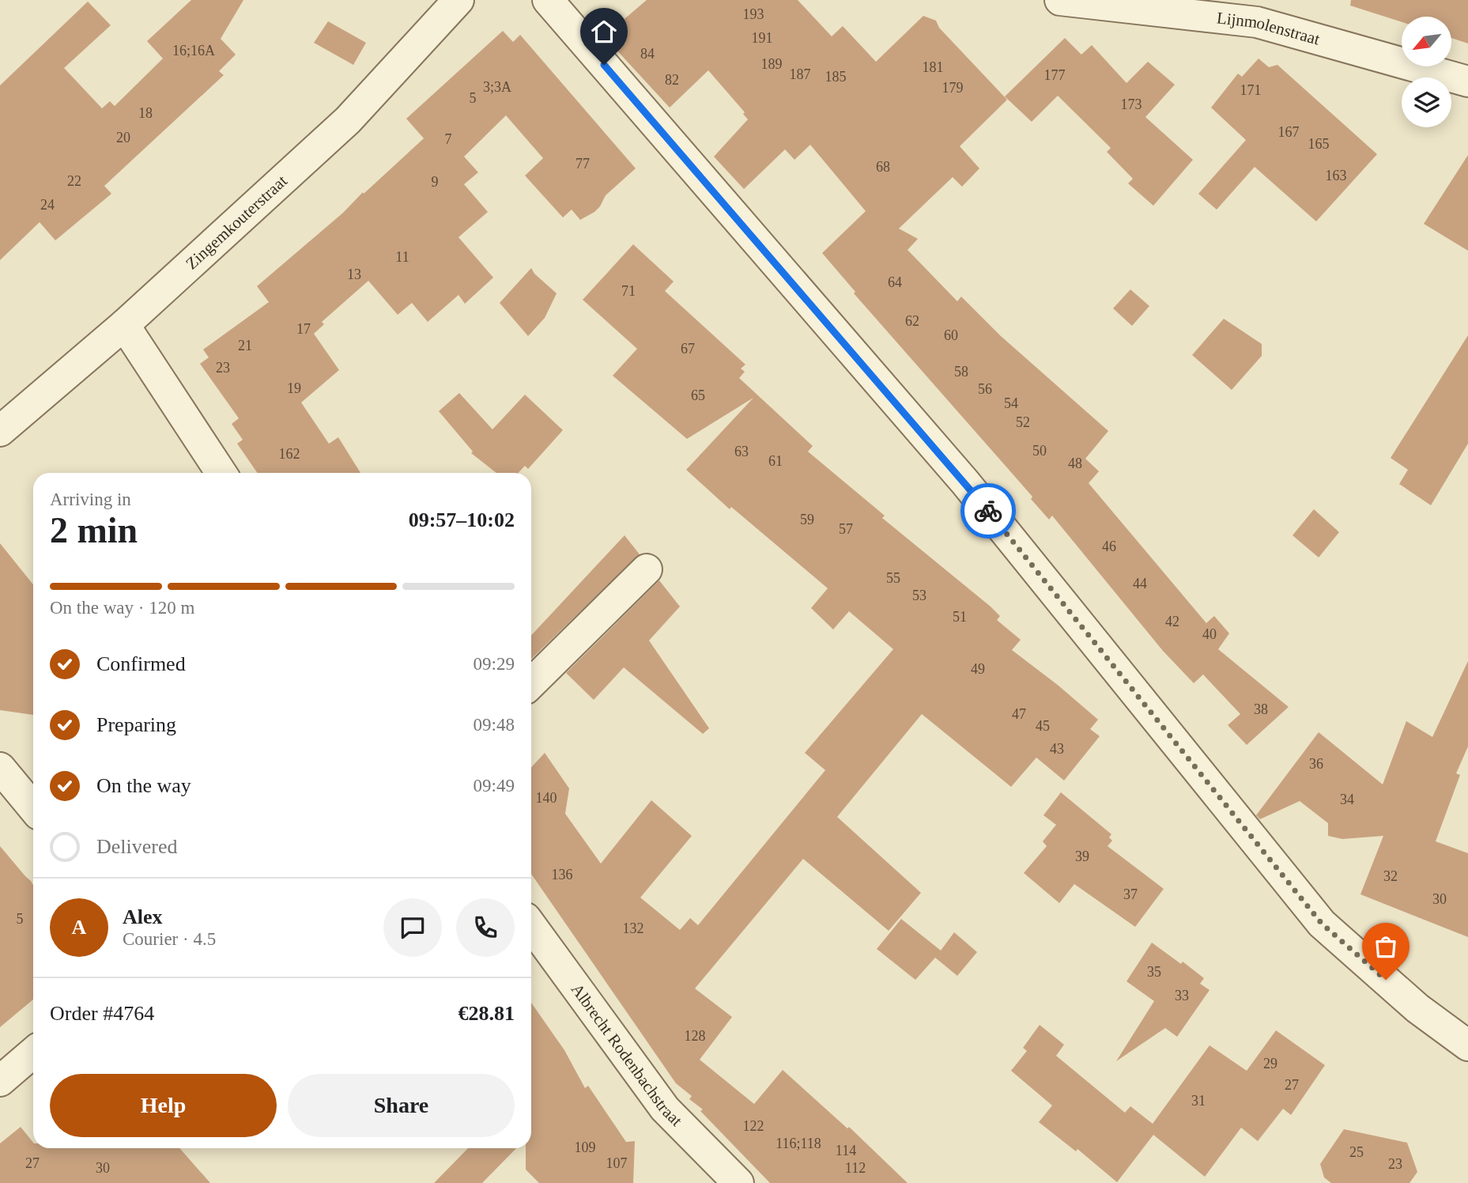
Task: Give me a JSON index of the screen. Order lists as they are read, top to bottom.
{
  "streets": {
    "street": ["Lijnmolenstraat", "Zingemkouterstraat", "Albrecht Rodenbachstraat"]
  },
  "house_numbers": [
    "193",
    "191",
    "16;16A",
    "84",
    "189",
    "181",
    "187",
    "177",
    "185",
    "82",
    "3;3A",
    "179",
    "171",
    "5",
    "173",
    "18",
    "167",
    "20",
    "7",
    "165",
    "77",
    "68",
    "163",
    "22",
    "9",
    "24",
    "11",
    "13",
    "64",
    "71",
    "62",
    "17",
    "60",
    "21",
    "67",
    "23",
    "58",
    "19",
    "56",
    "65",
    "54",
    "52",
    "50",
    "63",
    "162",
    "61",
    "48",
    "59",
    "57",
    "46",
    "55",
    "44",
    "53",
    "51",
    "42",
    "40",
    "49",
    "38",
    "47",
    "45",
    "43",
    "36",
    "140",
    "34",
    "39",
    "136",
    "32",
    "37",
    "30",
    "5",
    "132",
    "35",
    "33",
    "128",
    "29",
    "27",
    "31",
    "122",
    "116;118",
    "109",
    "114",
    "25",
    "27",
    "107",
    "23",
    "30",
    "112"
  ],
  "north": "bottom left",
  "page": {
    "heading": ["2 min", "Arriving in", "09:57–10:02"],
    "panel": [
      "Alex",
      "Courier · 4.5",
      "Order #4764",
      "€28.81"
    ],
    "bar": "On the way · 120 m",
    "list": [
      ["Confirmed", "09:29"],
      ["Preparing", "09:48"],
      ["On the way", "09:49"],
      "Delivered"
    ],
    "round": "A",
    "buttons": ["Help", "Share"]
  }
}
